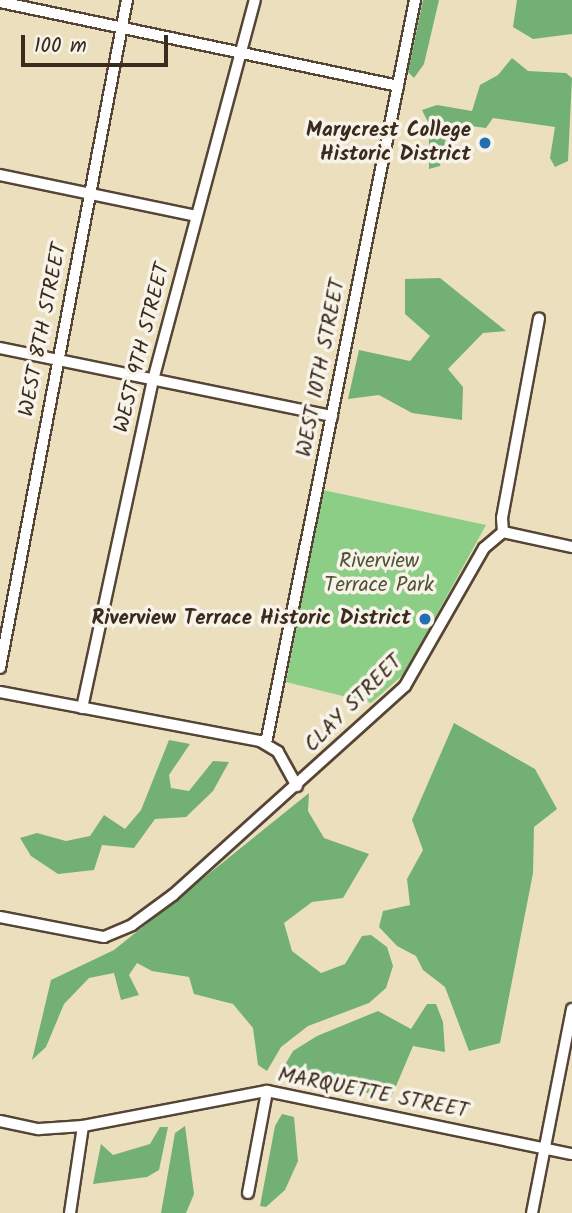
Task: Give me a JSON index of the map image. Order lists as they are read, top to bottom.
{
  "streets": {
    "street": [
      "WEST 8TH STREET",
      "WEST 9TH STREET",
      "WEST 10TH STREET",
      "CLAY STREET",
      "MARQUETTE STREET"
    ]
  },
  "parks": ["Riverview Terrace Park"],
  "places": ["Marycrest College Historic District", "Riverview Terrace Historic District"],
  "scale_bar": "100 m"
}
